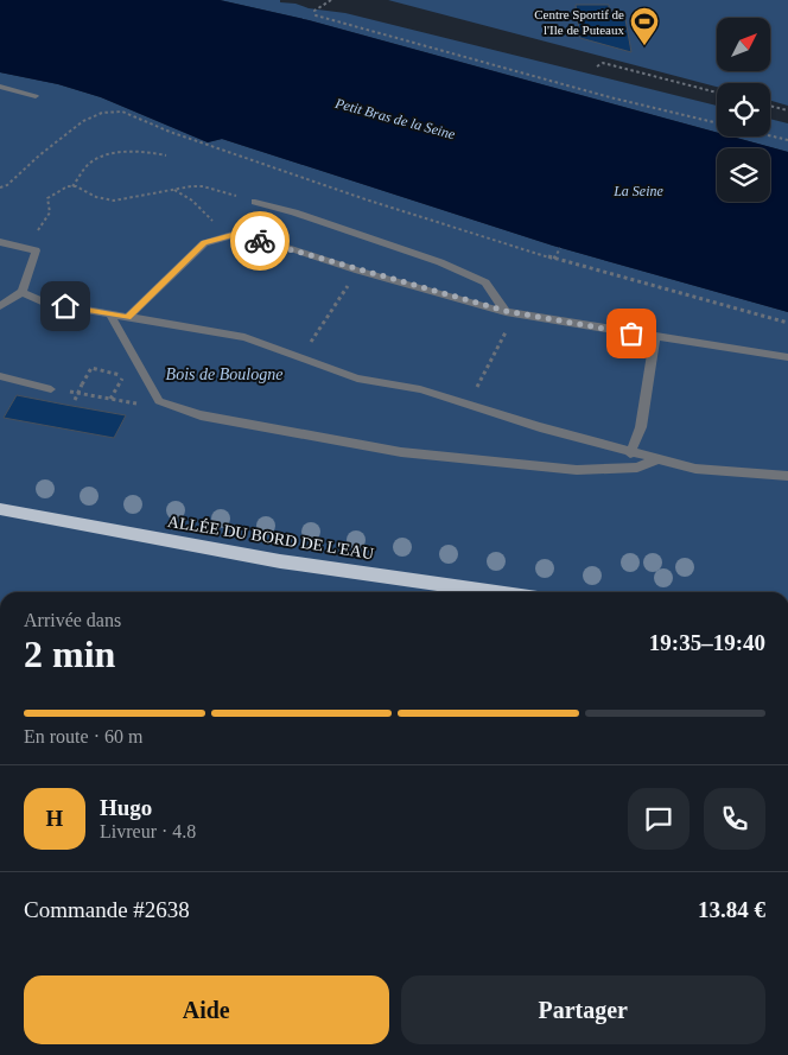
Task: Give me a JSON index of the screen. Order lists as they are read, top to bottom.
{
  "streets": {
    "main road": ["ALLÉE DU BORD DE L'EAU"]
  },
  "water": ["Petit Bras de la Seine", "La Seine"],
  "parks": ["Bois de Boulogne"],
  "places": {
    "sports": ["Centre Sportif de l'Ile de Puteaux"]
  },
  "north": "top right",
  "page": {
    "heading": ["2 min", "Arrivée dans", "19:35–19:40"],
    "panel": [
      "Hugo",
      "Livreur · 4.8",
      "Commande #2638",
      "13.84 €"
    ],
    "bar": "En route · 60 m",
    "round": "H",
    "buttons": ["Aide", "Partager"]
  }
}
